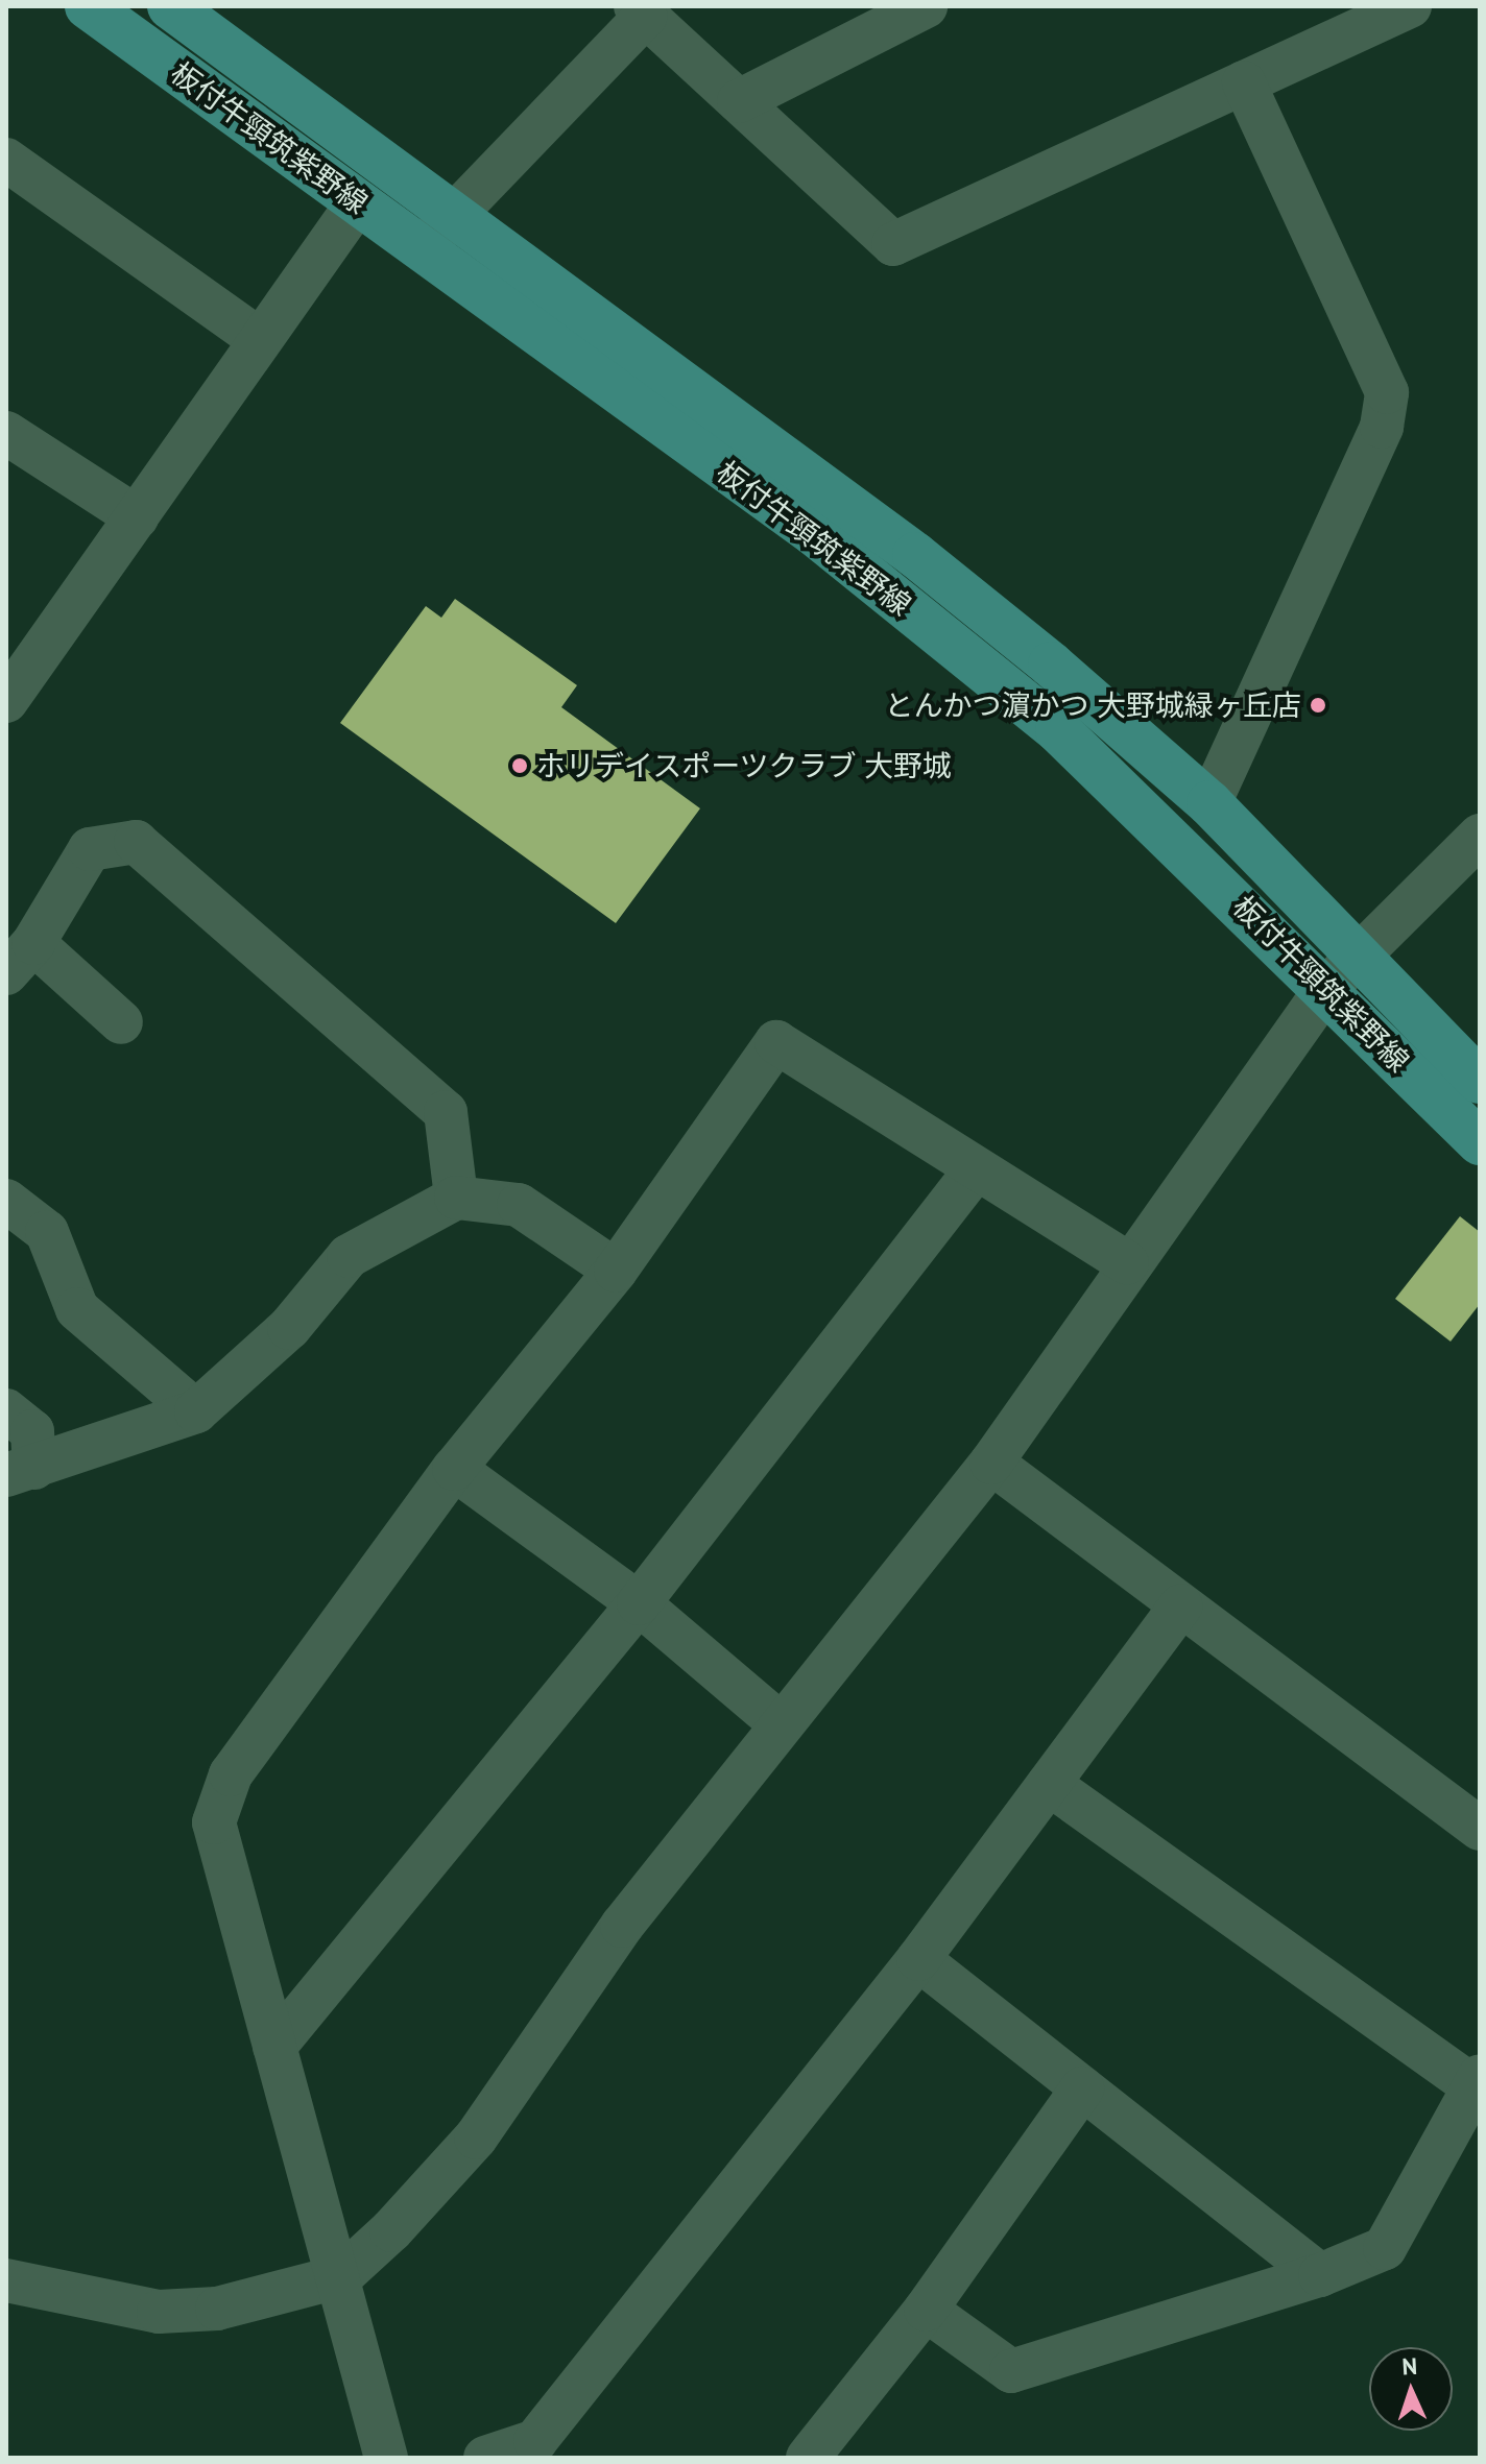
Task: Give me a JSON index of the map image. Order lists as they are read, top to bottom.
{
  "streets": {
    "main road": ["板付牛頸筑紫野線"]
  },
  "places": ["とんかつ濵かつ 大野城緑ヶ丘店", "ホリデイスポーツクラブ 大野城"],
  "north": "top"
}
